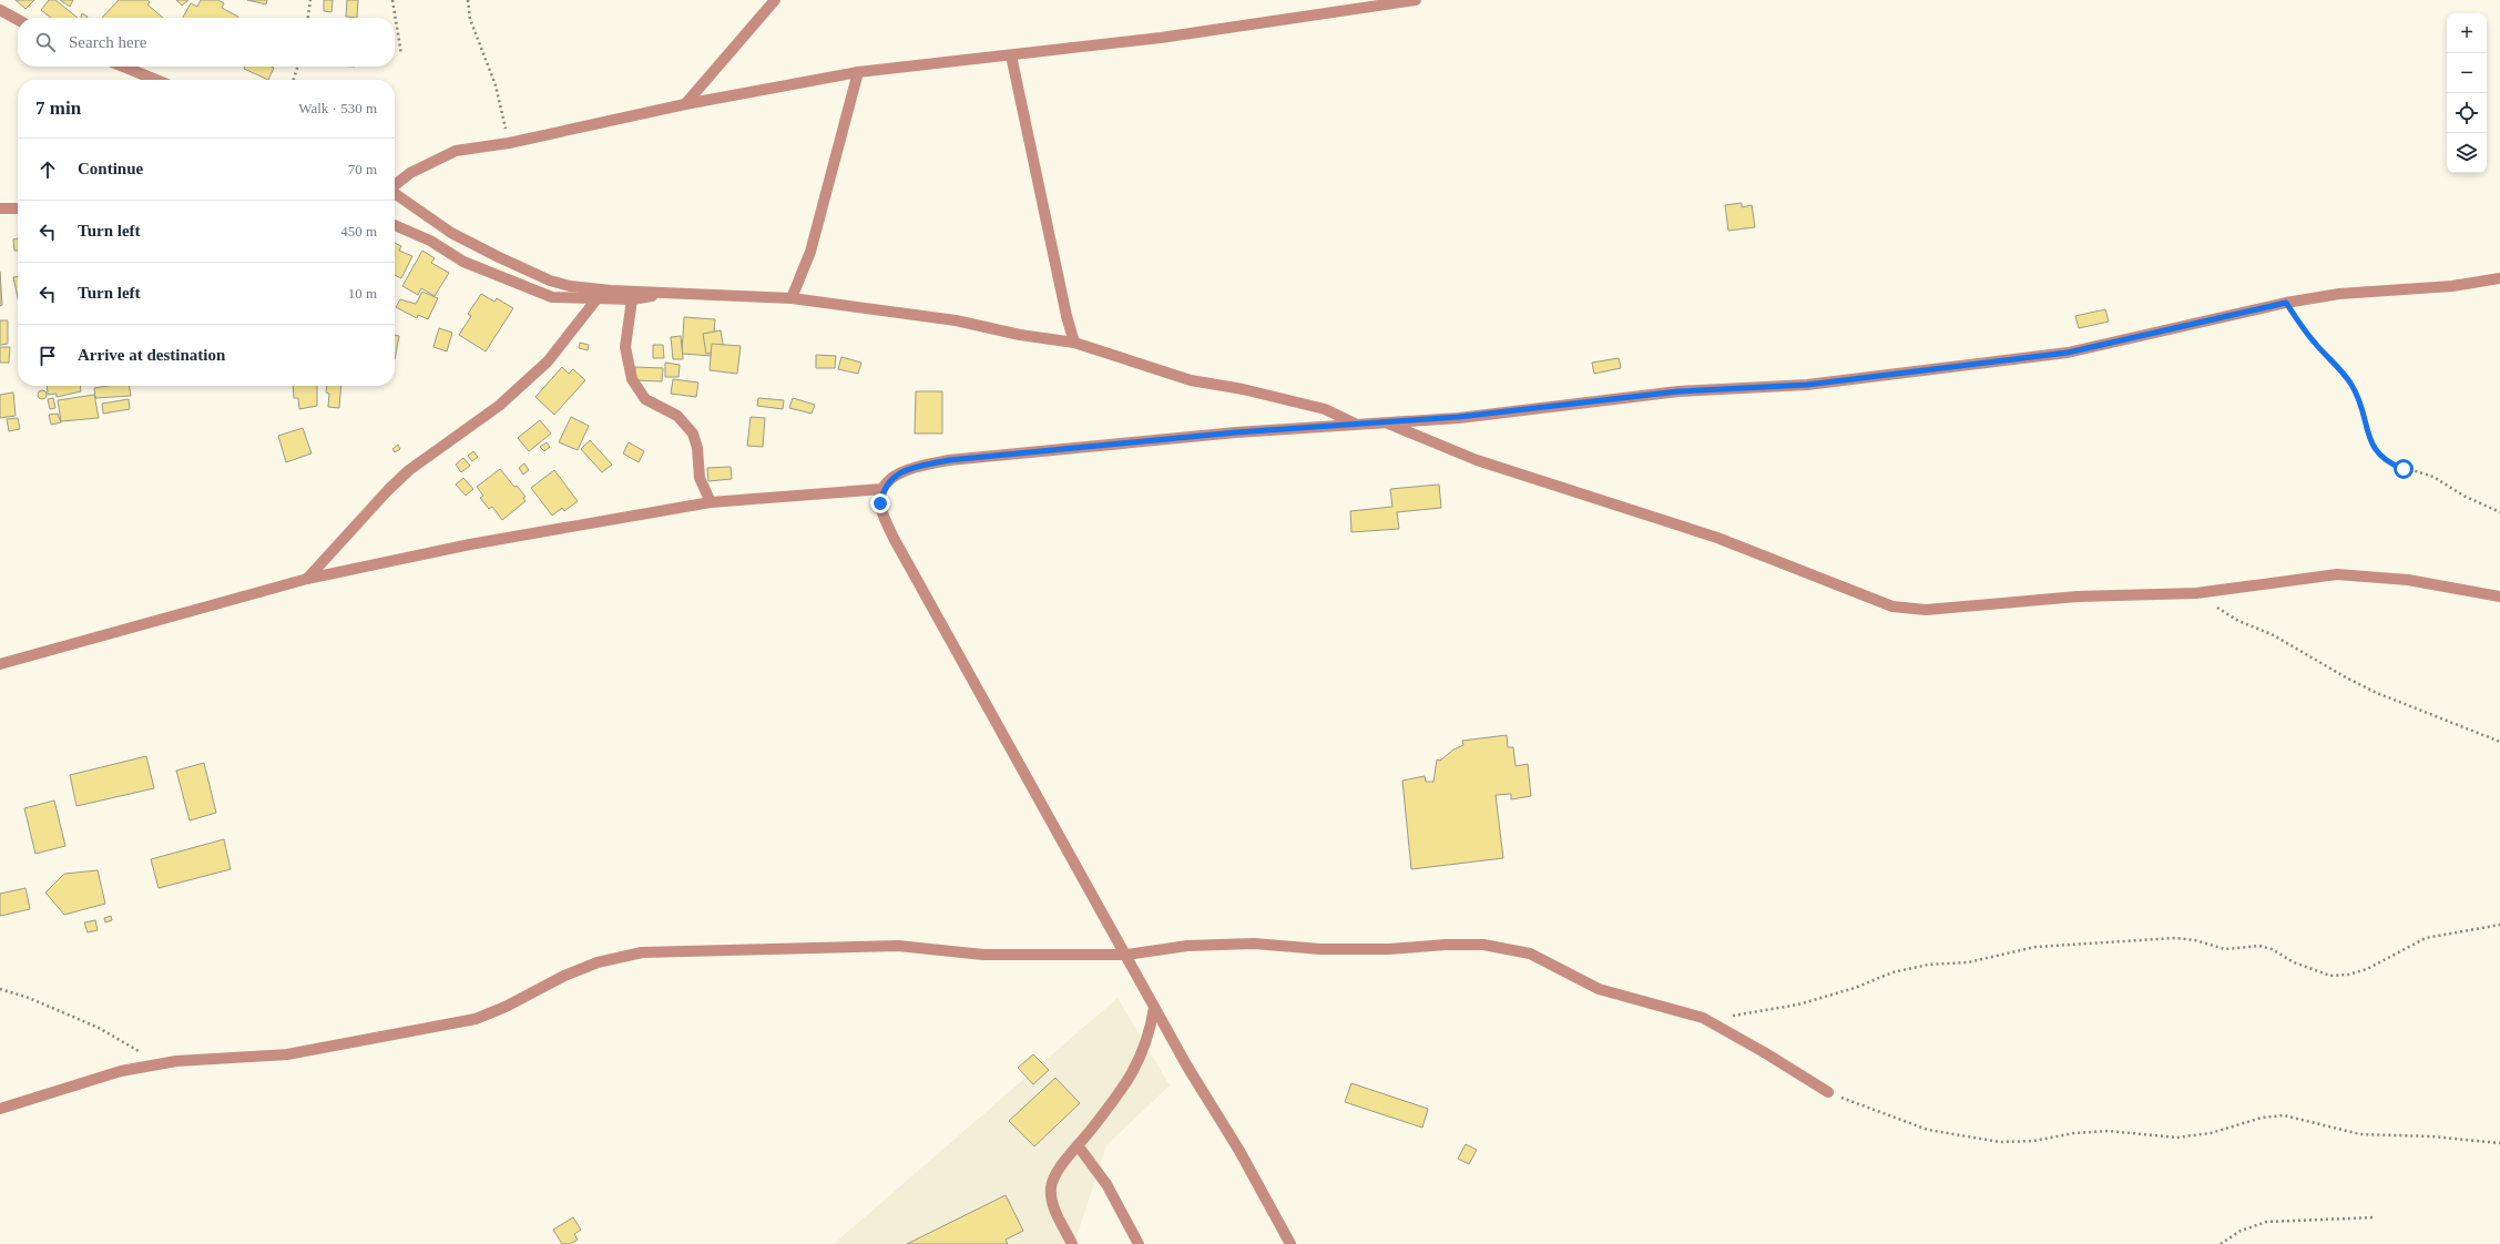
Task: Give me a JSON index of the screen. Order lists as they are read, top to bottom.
{
  "page": {
    "map_buttons": ["+", "−"],
    "search": "Search here",
    "heading": ["7 min", "Walk · 530 m"],
    "list": [
      ["Continue", "70 m"],
      ["Turn left", "450 m"],
      ["Turn left", "10 m"],
      "Arrive at destination"
    ]
  }
}
